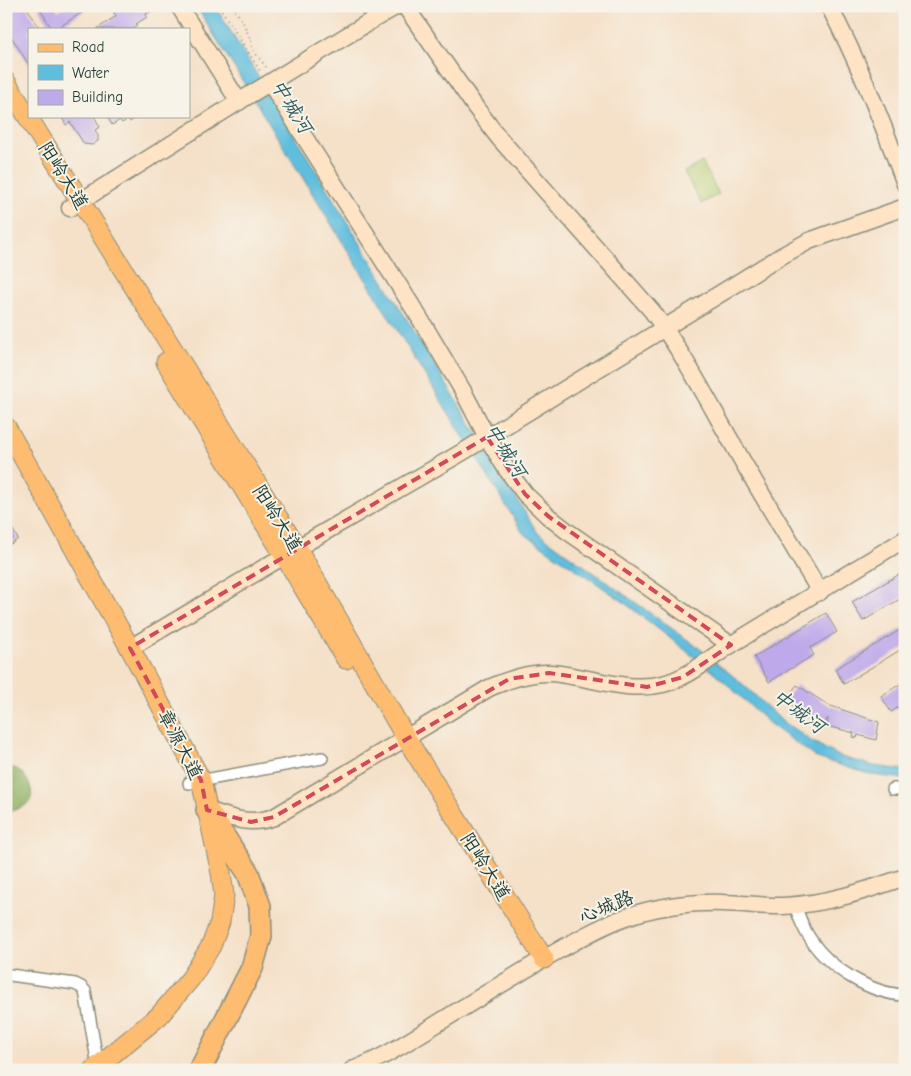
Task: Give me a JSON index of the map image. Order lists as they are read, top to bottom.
{
  "streets": {
    "main road": ["阳岭大道", "章源大道"],
    "street": ["心城路"]
  },
  "crossings": [
    ["阳岭大道", "心城路"]
  ],
  "water": ["中城河"],
  "legend": ["Road", "Water", "Building"]
}
